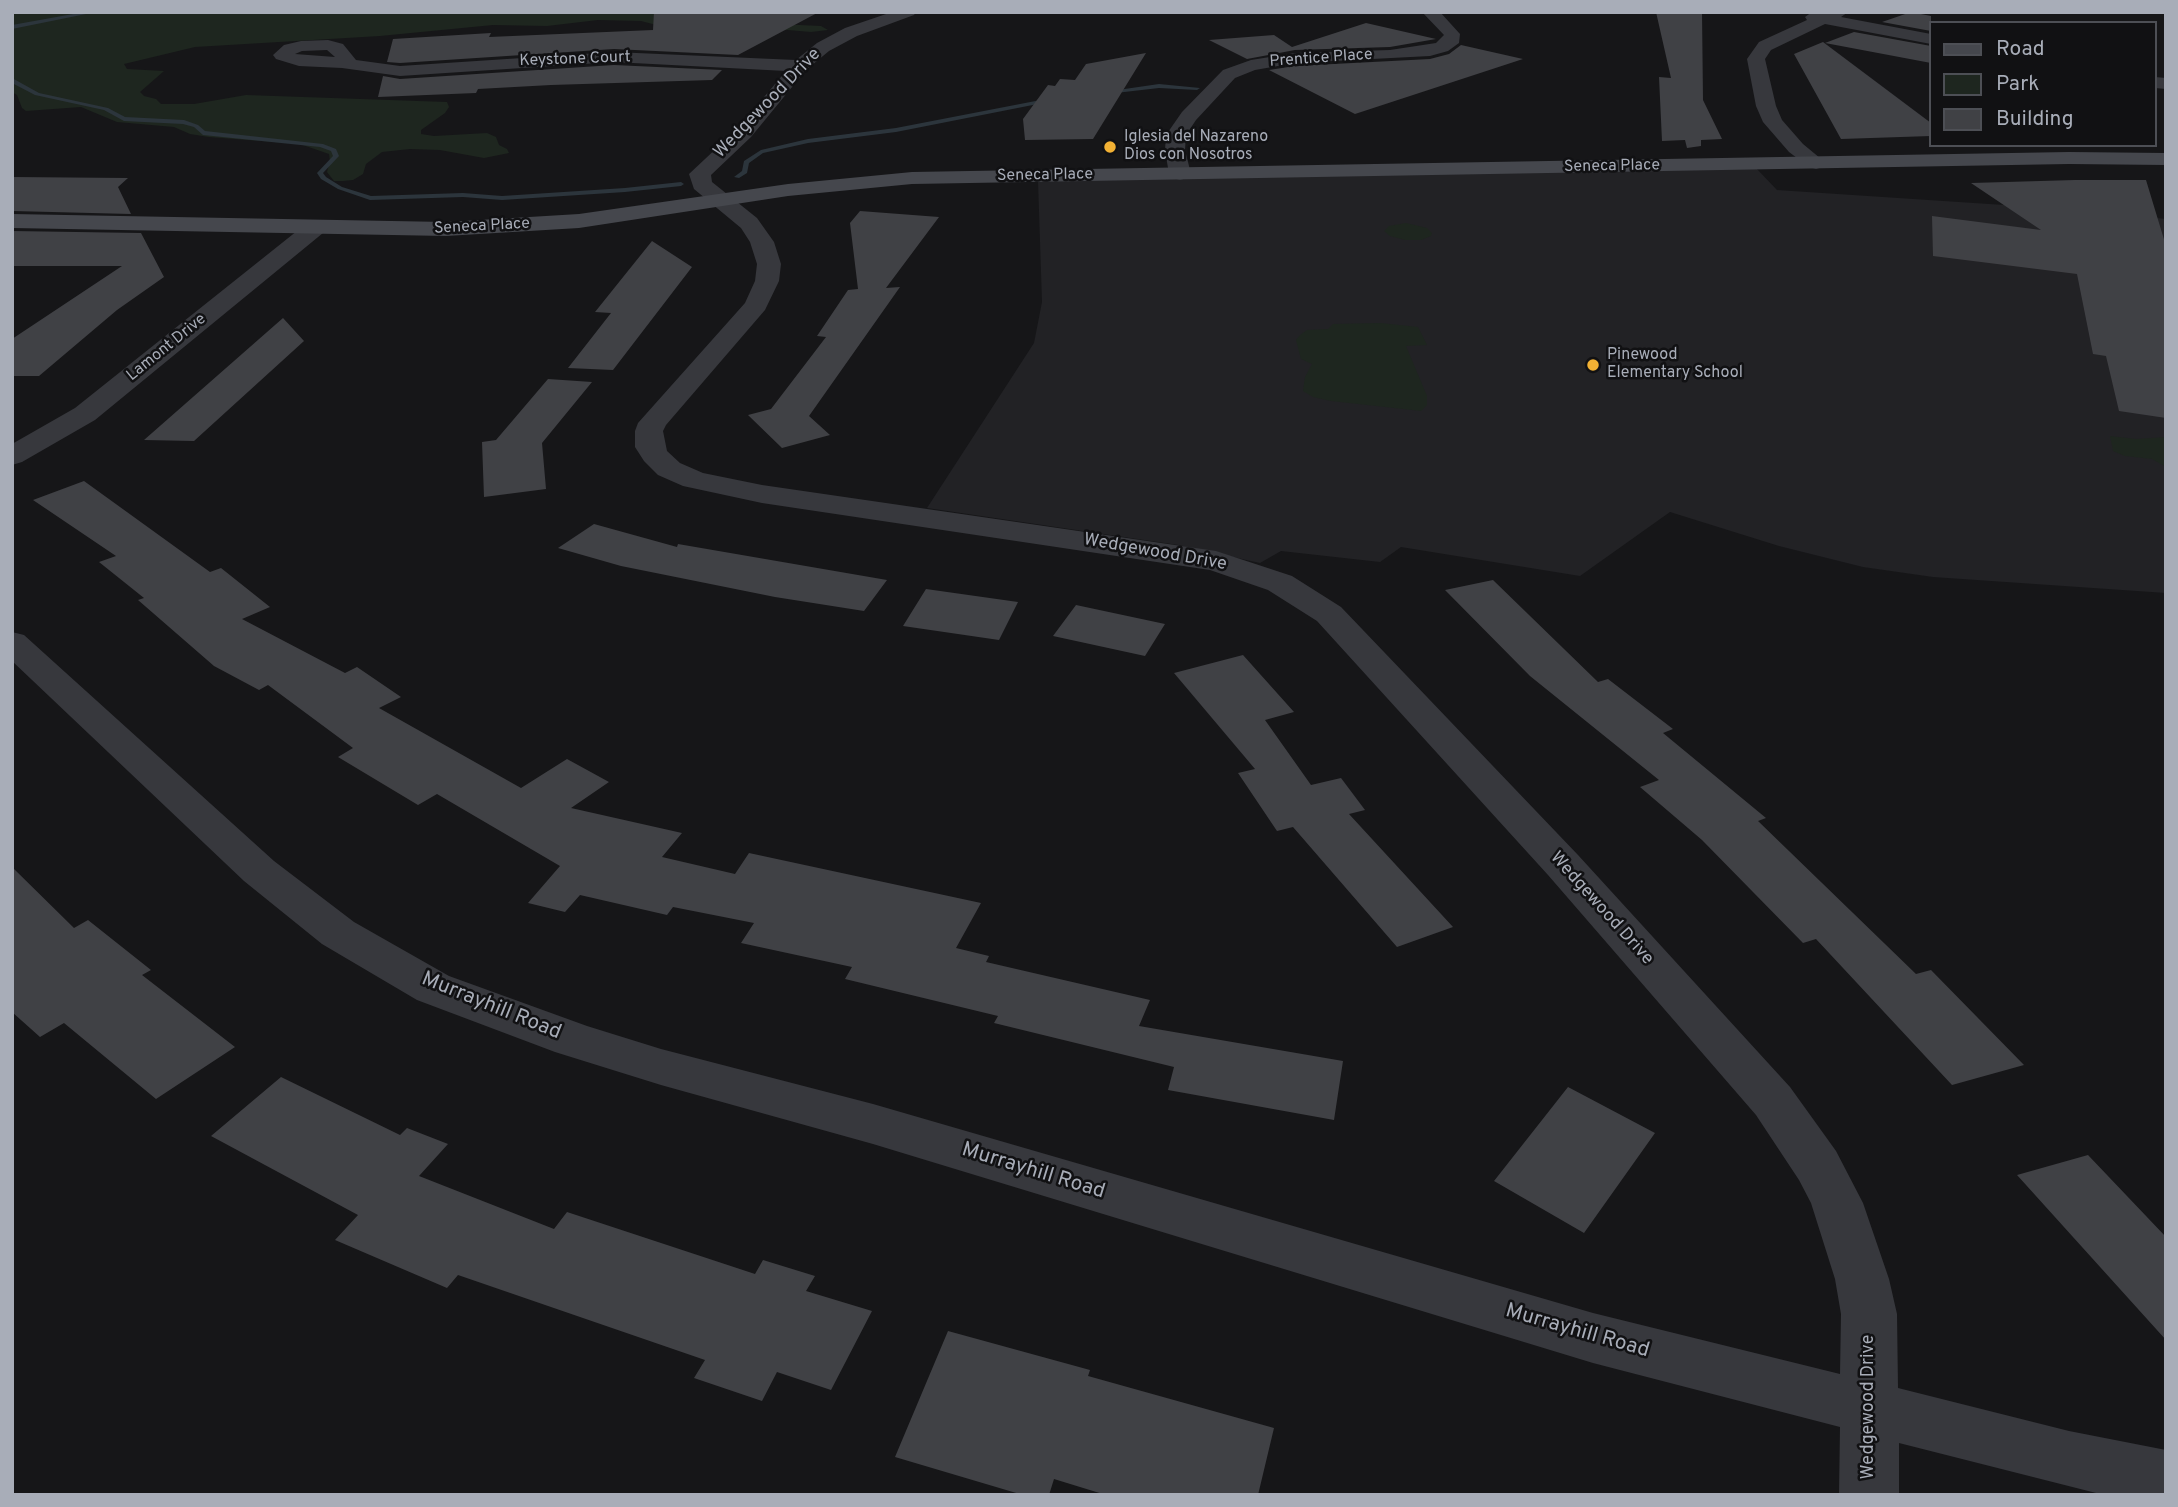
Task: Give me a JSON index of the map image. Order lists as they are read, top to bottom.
{
  "streets": {
    "street": [
      "Prentice Place",
      "Keystone Court",
      "Wedgewood Drive",
      "Seneca Place",
      "Lamont Drive",
      "Murrayhill Road"
    ]
  },
  "crossings": [
    ["Prentice Place", "Seneca Place"],
    ["Keystone Court", "Wedgewood Drive"],
    ["Wedgewood Drive", "Seneca Place"],
    ["Wedgewood Drive", "Murrayhill Road"],
    ["Seneca Place", "Lamont Drive"]
  ],
  "places": ["Iglesia del Nazareno Dios con Nosotros", "Pinewood Elementary School"],
  "legend": ["Road", "Park", "Building"]
}
